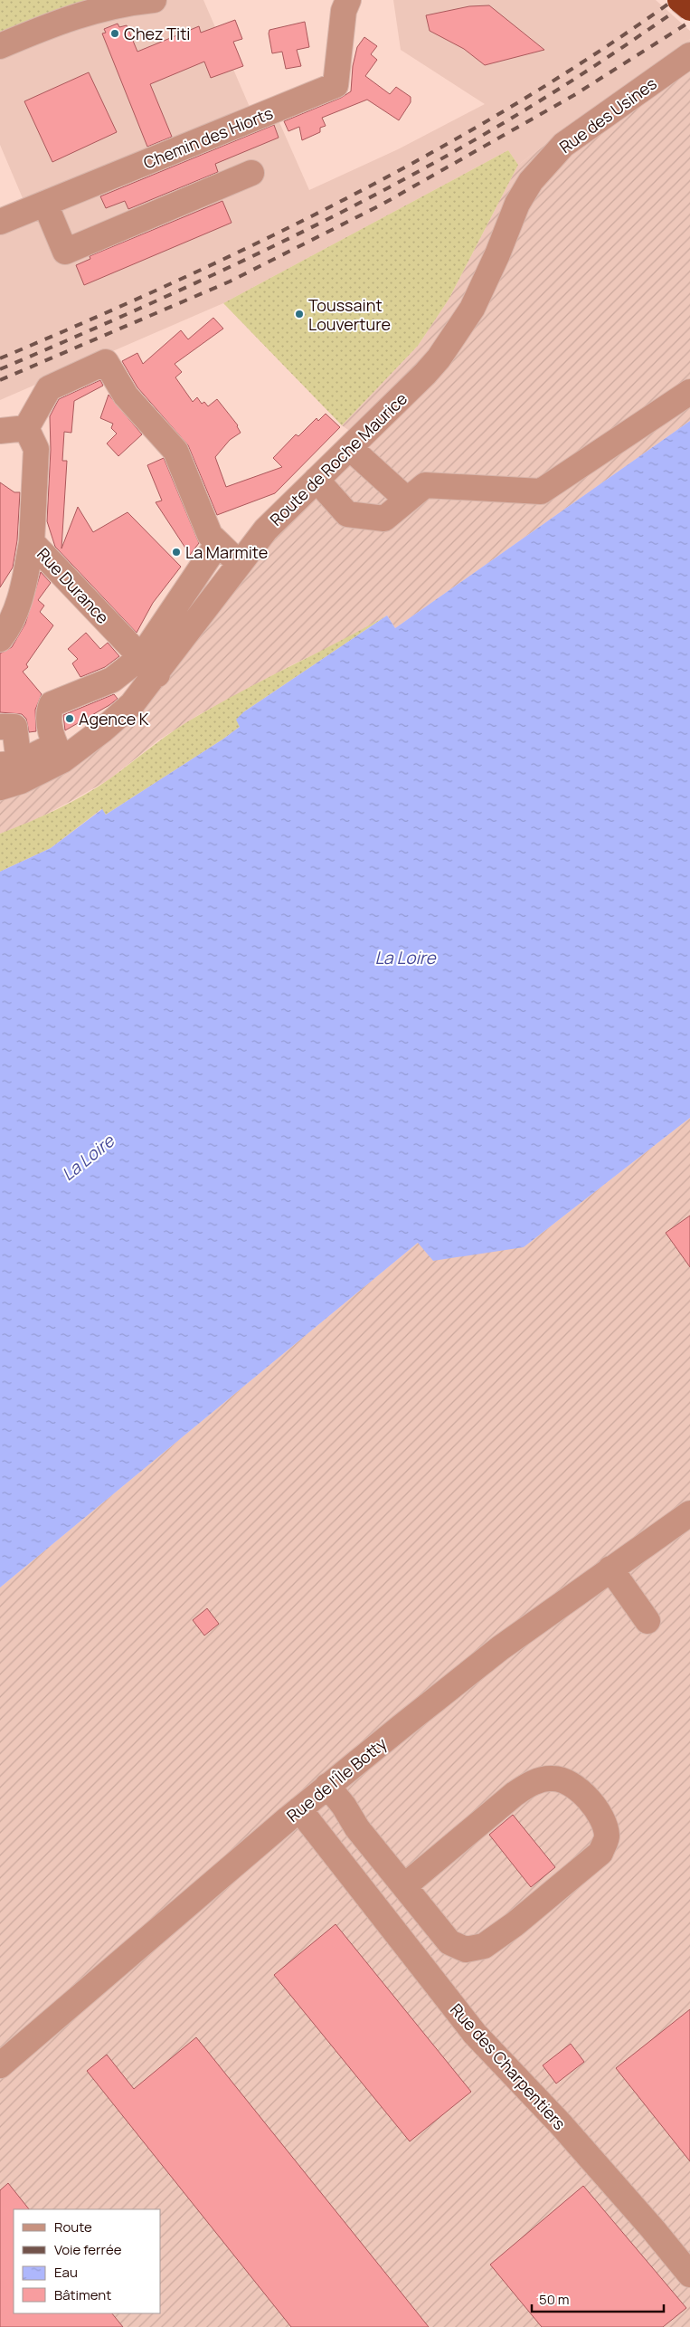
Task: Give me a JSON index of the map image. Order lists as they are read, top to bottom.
{
  "streets": {
    "street": [
      "Rue des Usines",
      "Chemin des Hiorts",
      "Route de Roche Maurice",
      "Rue Durance",
      "Rue de l'Île Botty",
      "Rue des Charpentiers"
    ]
  },
  "crossings": [
    ["Rue des Usines", "Route de Roche Maurice"],
    ["Route de Roche Maurice", "Rue Durance"],
    ["Rue de l'Île Botty", "Rue des Charpentiers"]
  ],
  "water": ["La Loire"],
  "places": [
    "Chez Titi",
    "Toussaint Louverture",
    "La Marmite",
    "Agence K"
  ],
  "legend": [
    "Route",
    "Voie ferrée",
    "Eau",
    "Bâtiment"
  ],
  "scale_bar": "50 m"
}
